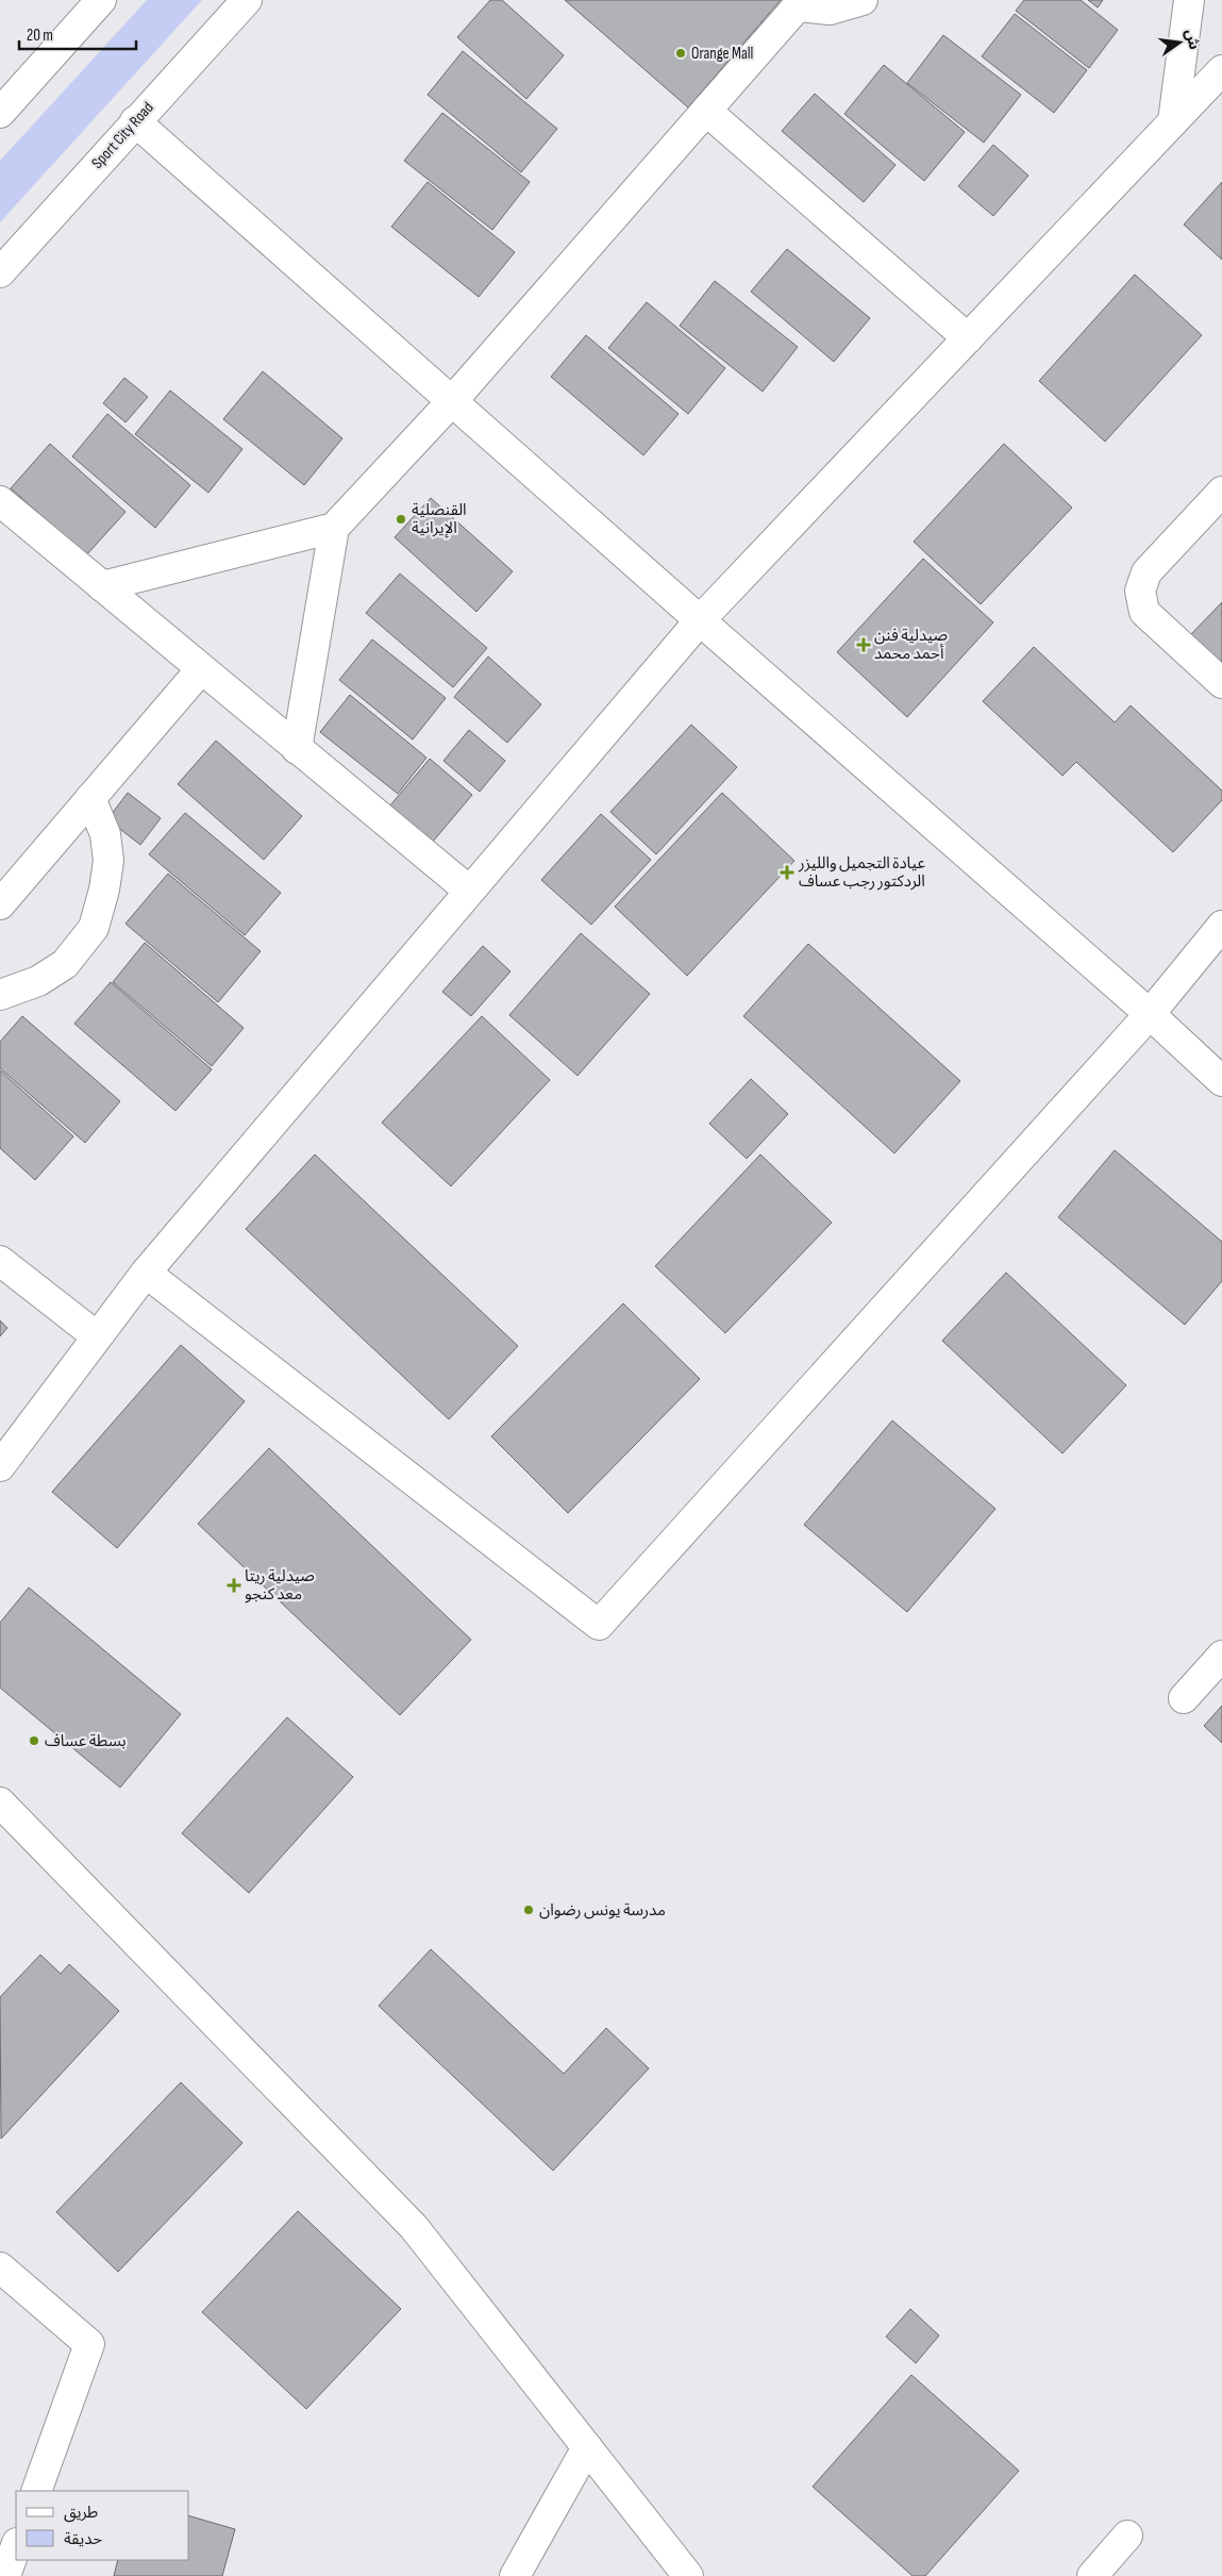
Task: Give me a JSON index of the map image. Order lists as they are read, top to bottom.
{
  "streets": {
    "street": ["Sport City Road"]
  },
  "places": {
    "other": [
      "Orange Mall",
      "القنصلية الإيرانية",
      "بسطة عساف",
      "مدرسة يونس رضوان"
    ],
    "health": ["صيدلية فنن أحمد محمد", "عيادة التجميل والليزر الردكتور رجب عساف", "صيدلية ريتا معد كنجو"]
  },
  "legend": ["طريق", "حديقة"],
  "scale_bar": "20 m",
  "north": "right"
}
